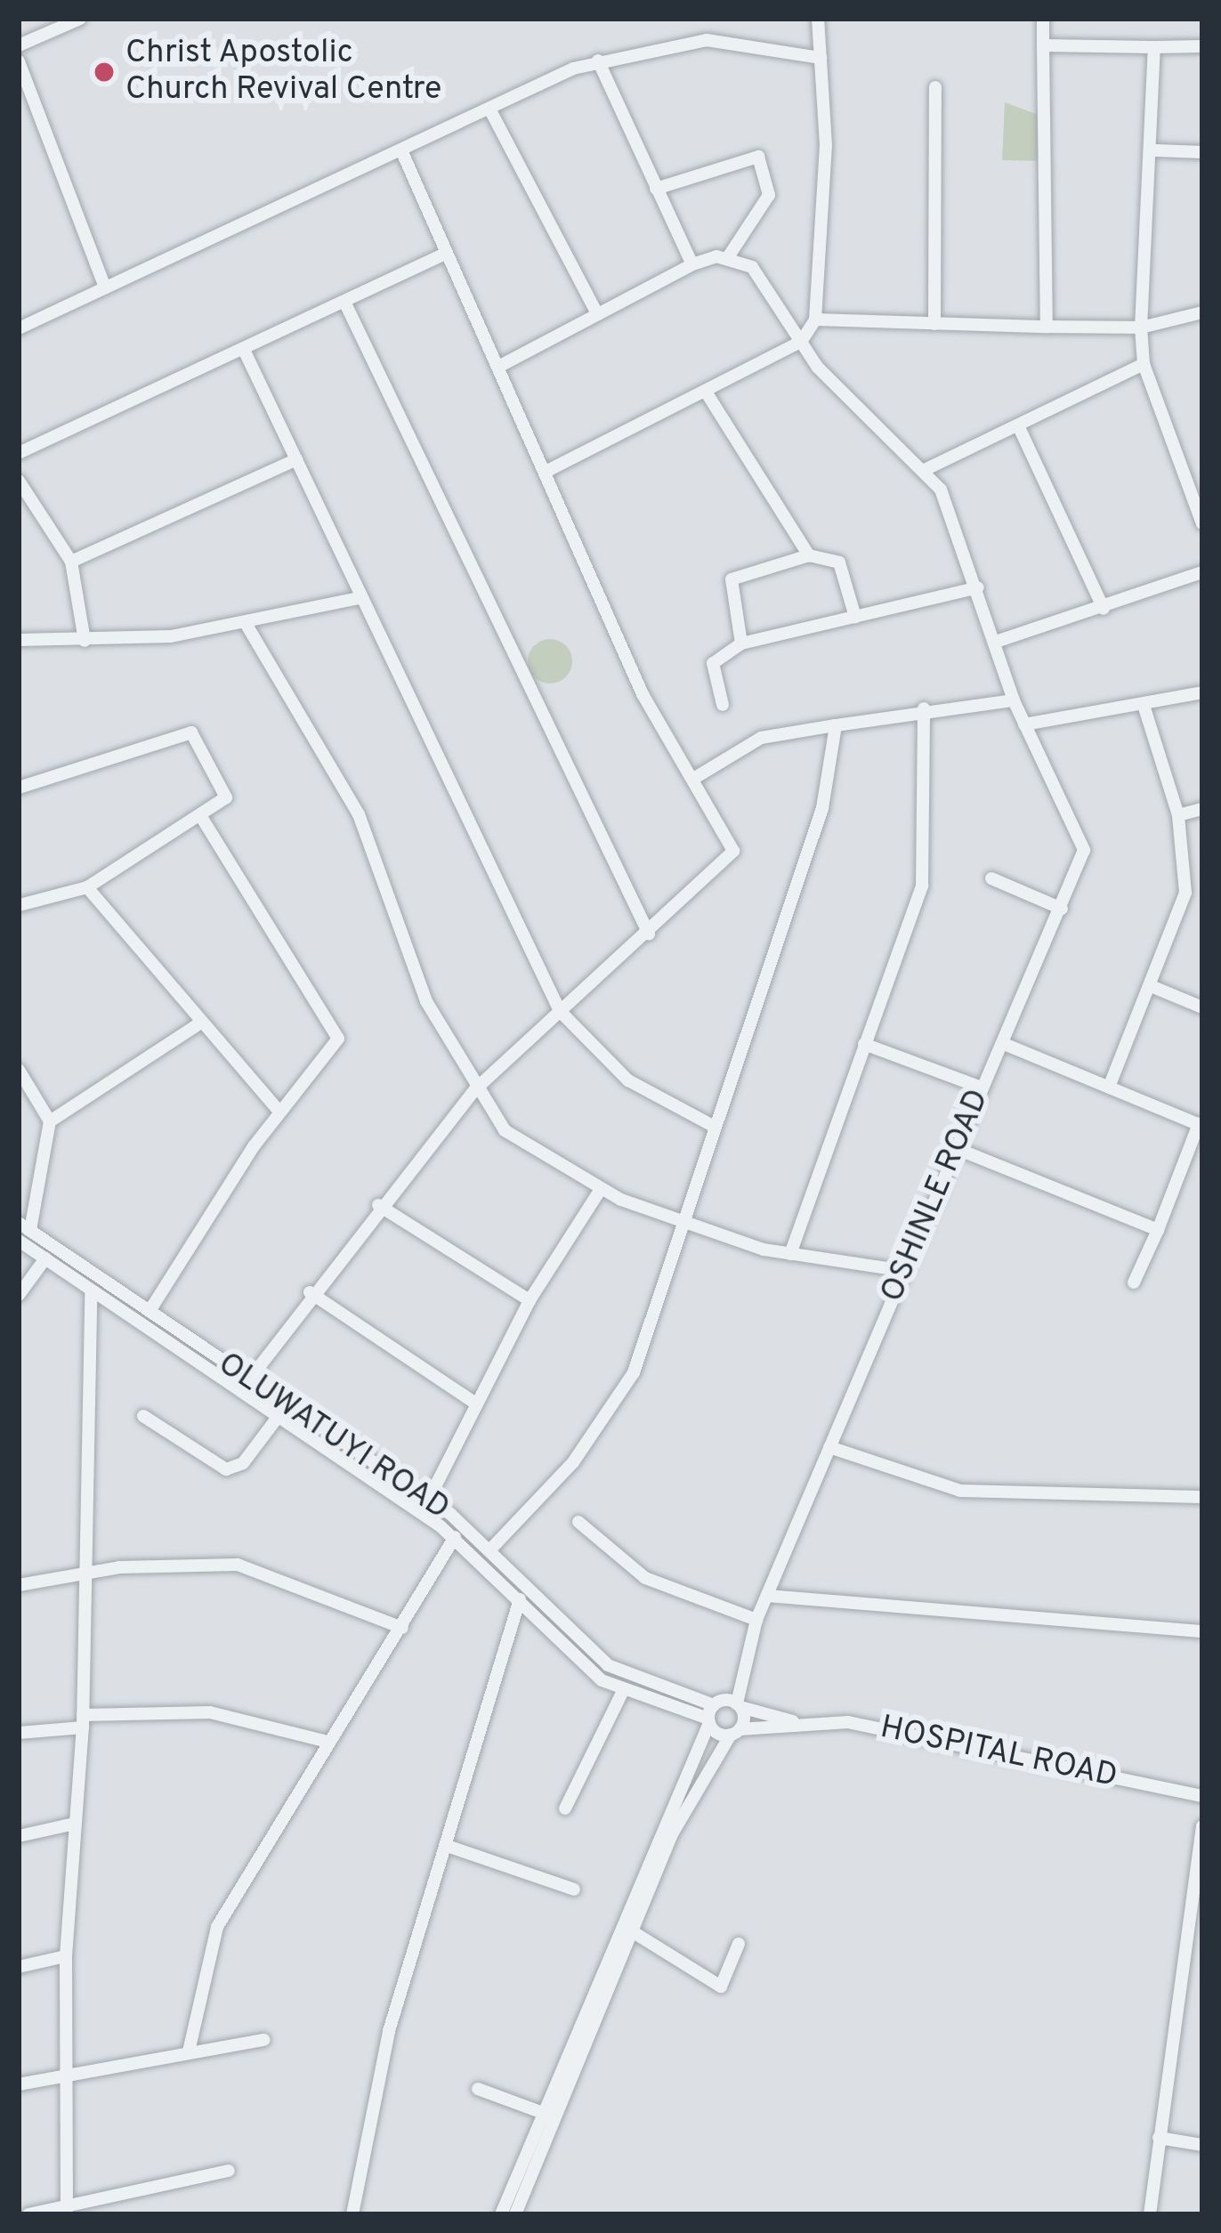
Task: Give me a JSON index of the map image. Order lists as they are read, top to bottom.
{
  "streets": {
    "street": ["OSHINLE ROAD", "OLUWATUYI ROAD", "HOSPITAL ROAD"]
  },
  "places": ["Christ Apostolic Church Revival Centre"]
}
